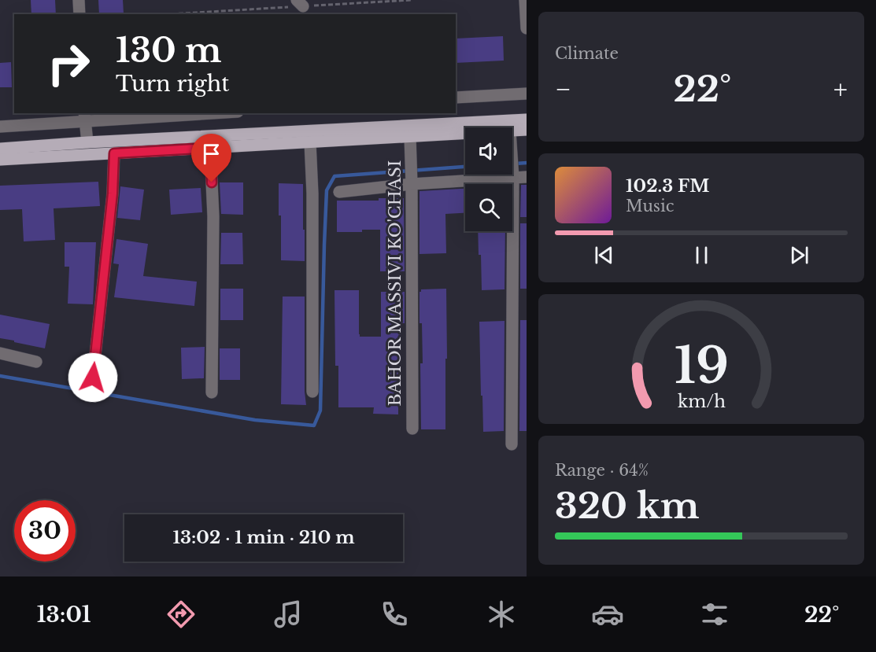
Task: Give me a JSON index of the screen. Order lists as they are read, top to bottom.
{
  "streets": {
    "street": ["BAHOR MASSIVI KO'CHASI"]
  },
  "page": {
    "tile": [
      "Climate",
      ["Range · 64%", "320 km"]
    ],
    "turn": ["130 m", "Turn right"],
    "heat": ["−", "22°", "+"],
    "song": ["102.3 FM", "Music"],
    "limit": "30",
    "trip": "13:02 · 1 min · 210 m",
    "tabs": ["13:01", "22°"],
    "gauge": ["19", "km/h"]
  }
}
